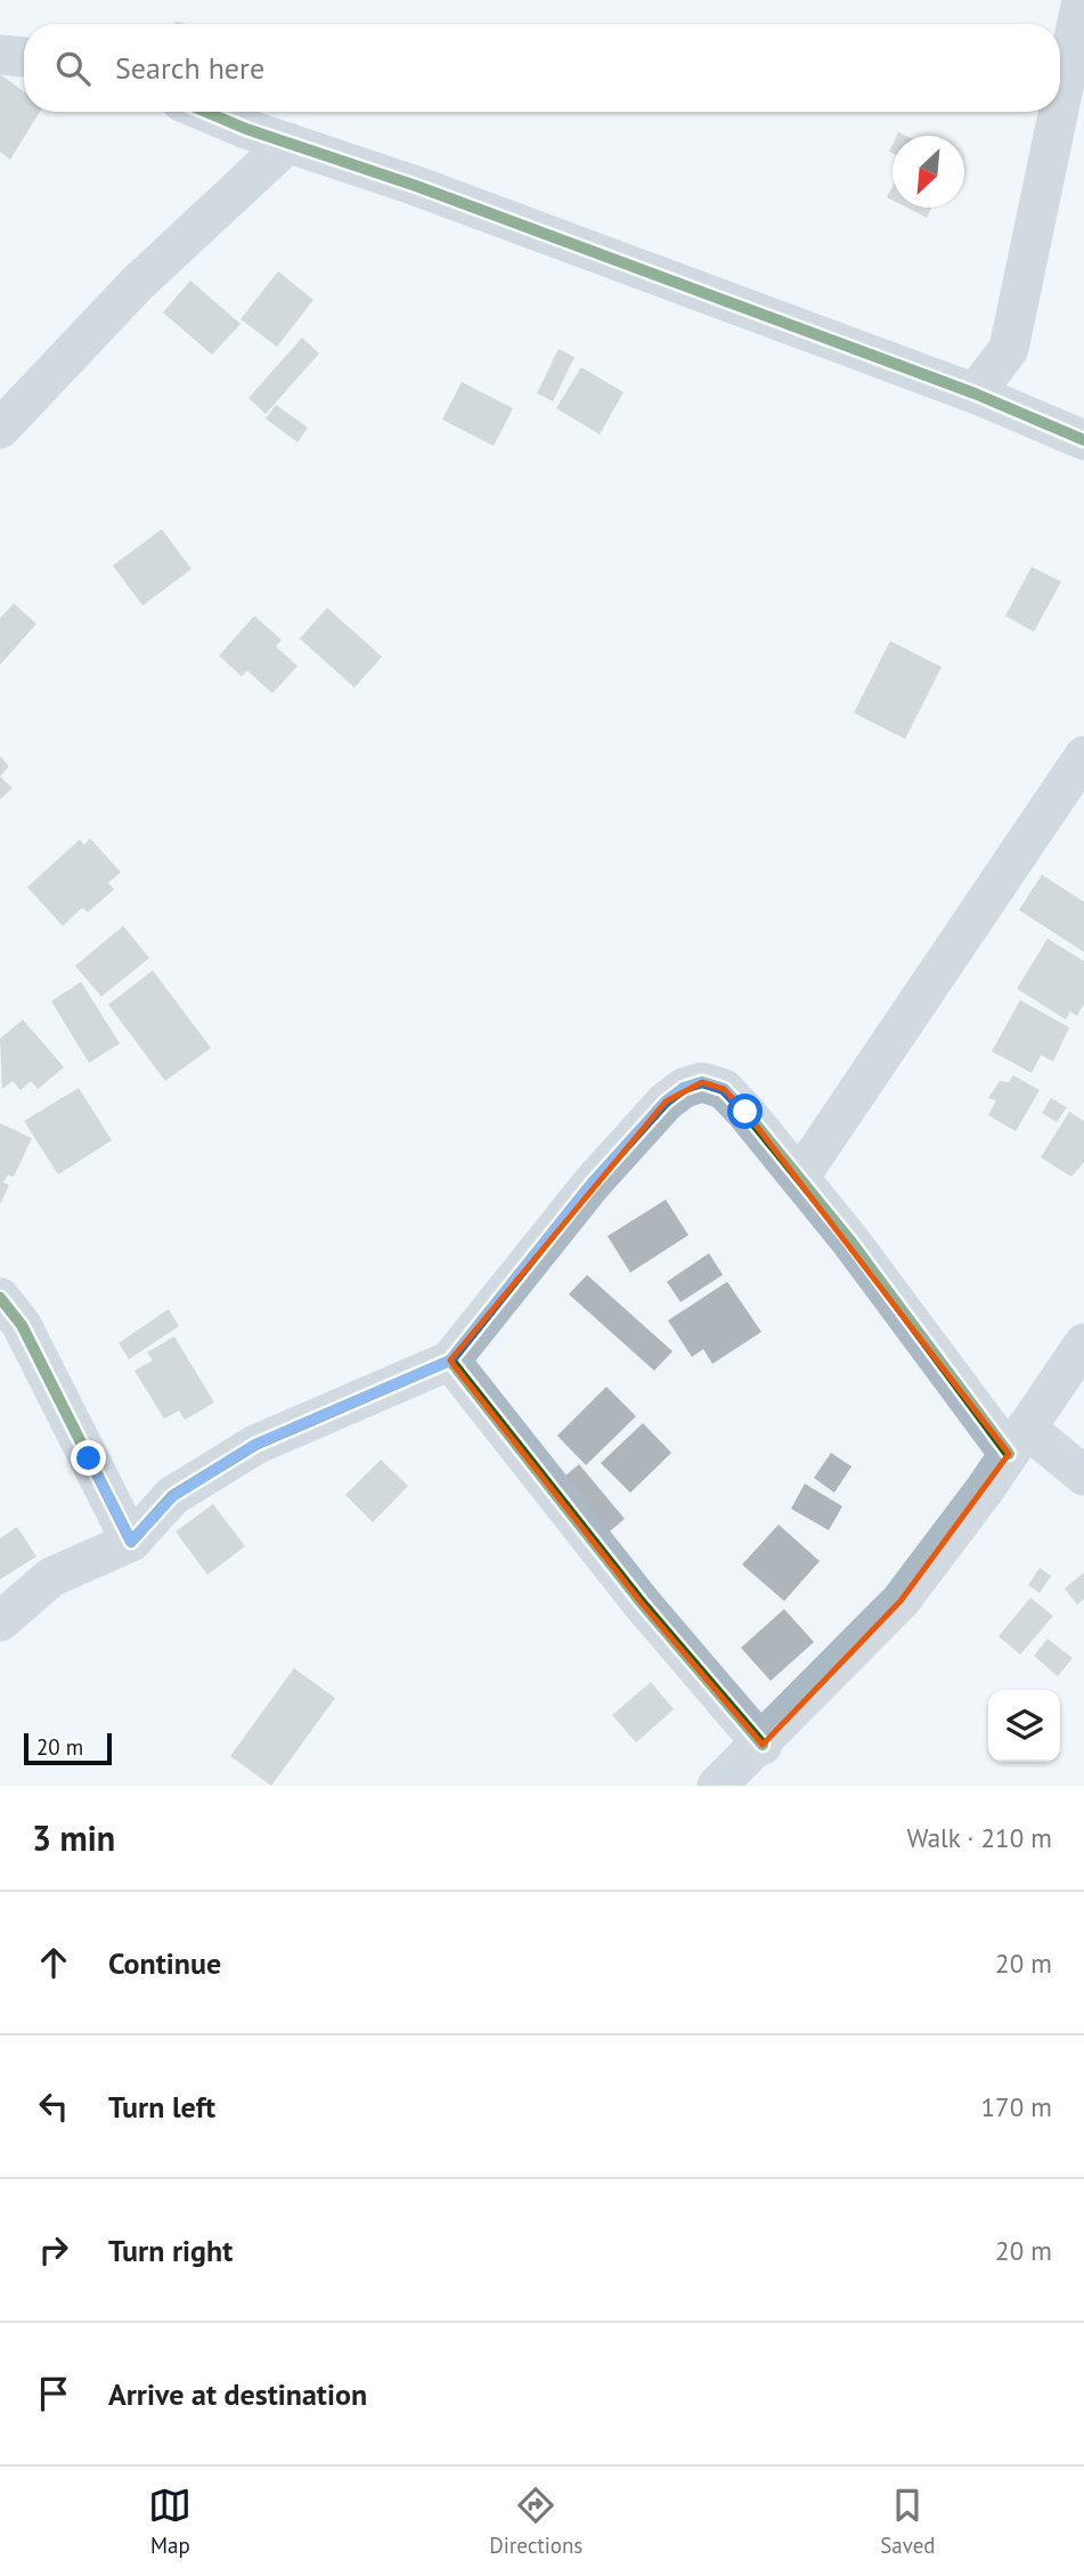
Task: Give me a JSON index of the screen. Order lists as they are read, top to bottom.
{
  "scale_bar": "20 m",
  "north": "bottom left",
  "page": {
    "search": "Search here",
    "scale": "20 m",
    "heading": ["3 min", "Walk · 210 m"],
    "list": [
      ["Continue", "20 m"],
      ["Turn left", "170 m"],
      ["Turn right", "20 m"],
      "Arrive at destination"
    ],
    "nav": ["Map", "Directions", "Saved"]
  }
}
